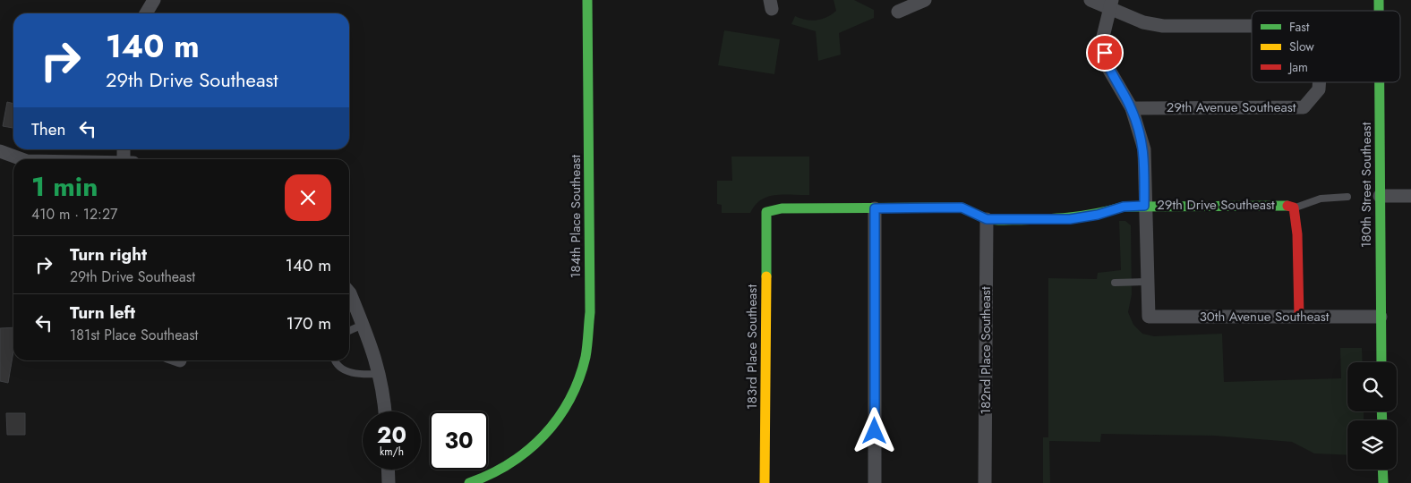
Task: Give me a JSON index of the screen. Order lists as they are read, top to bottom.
{
  "streets": {
    "street": [
      "29th Avenue Southeast",
      "180th Street Southeast",
      "29th Drive Southeast",
      "184th Place Southeast",
      "30th Avenue Southeast",
      "183rd Place Southeast",
      "182nd Place Southeast"
    ]
  },
  "crossings": [
    ["180th Street Southeast", "30th Avenue Southeast"],
    ["29th Drive Southeast", "183rd Place Southeast"],
    ["29th Drive Southeast", "182nd Place Southeast"]
  ],
  "legend": ["Fast", "Slow", "Jam"],
  "page": {
    "turn": ["140 m", "29th Drive Southeast"],
    "then": "Then",
    "heading": ["1 min", "410 m · 12:27"],
    "list": [
      {
        "name": "Turn right",
        "note": "29th Drive Southeast",
        "value": "140 m"
      },
      {
        "name": "Turn left",
        "note": "181st Place Southeast",
        "value": "170 m"
      }
    ],
    "speed": "20 km/h",
    "limit": "30"
  }
}
